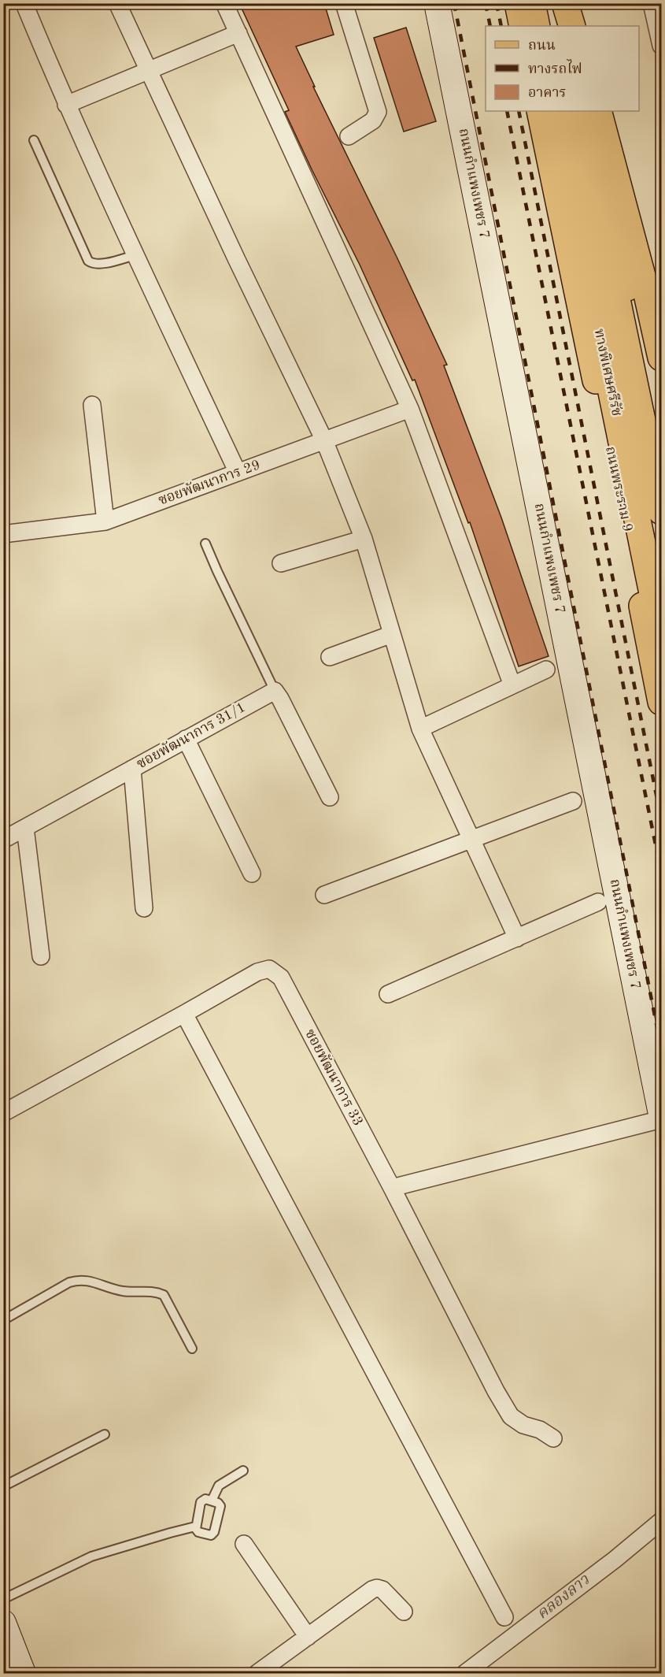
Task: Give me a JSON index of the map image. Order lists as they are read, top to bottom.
{
  "streets": {
    "main road": ["ทางพิเศษศรีรัช", "ถนนพระราม 9"],
    "street": [
      "ถนนกำแพงเพชร 7",
      "ซอยพัฒนาการ 29",
      "ซอยพัฒนาการ 31/1",
      "ซอยพัฒนาการ 33"
    ]
  },
  "water": ["คลองลาว"],
  "legend": ["ถนน", "ทางรถไฟ", "อาคาร"]
}
